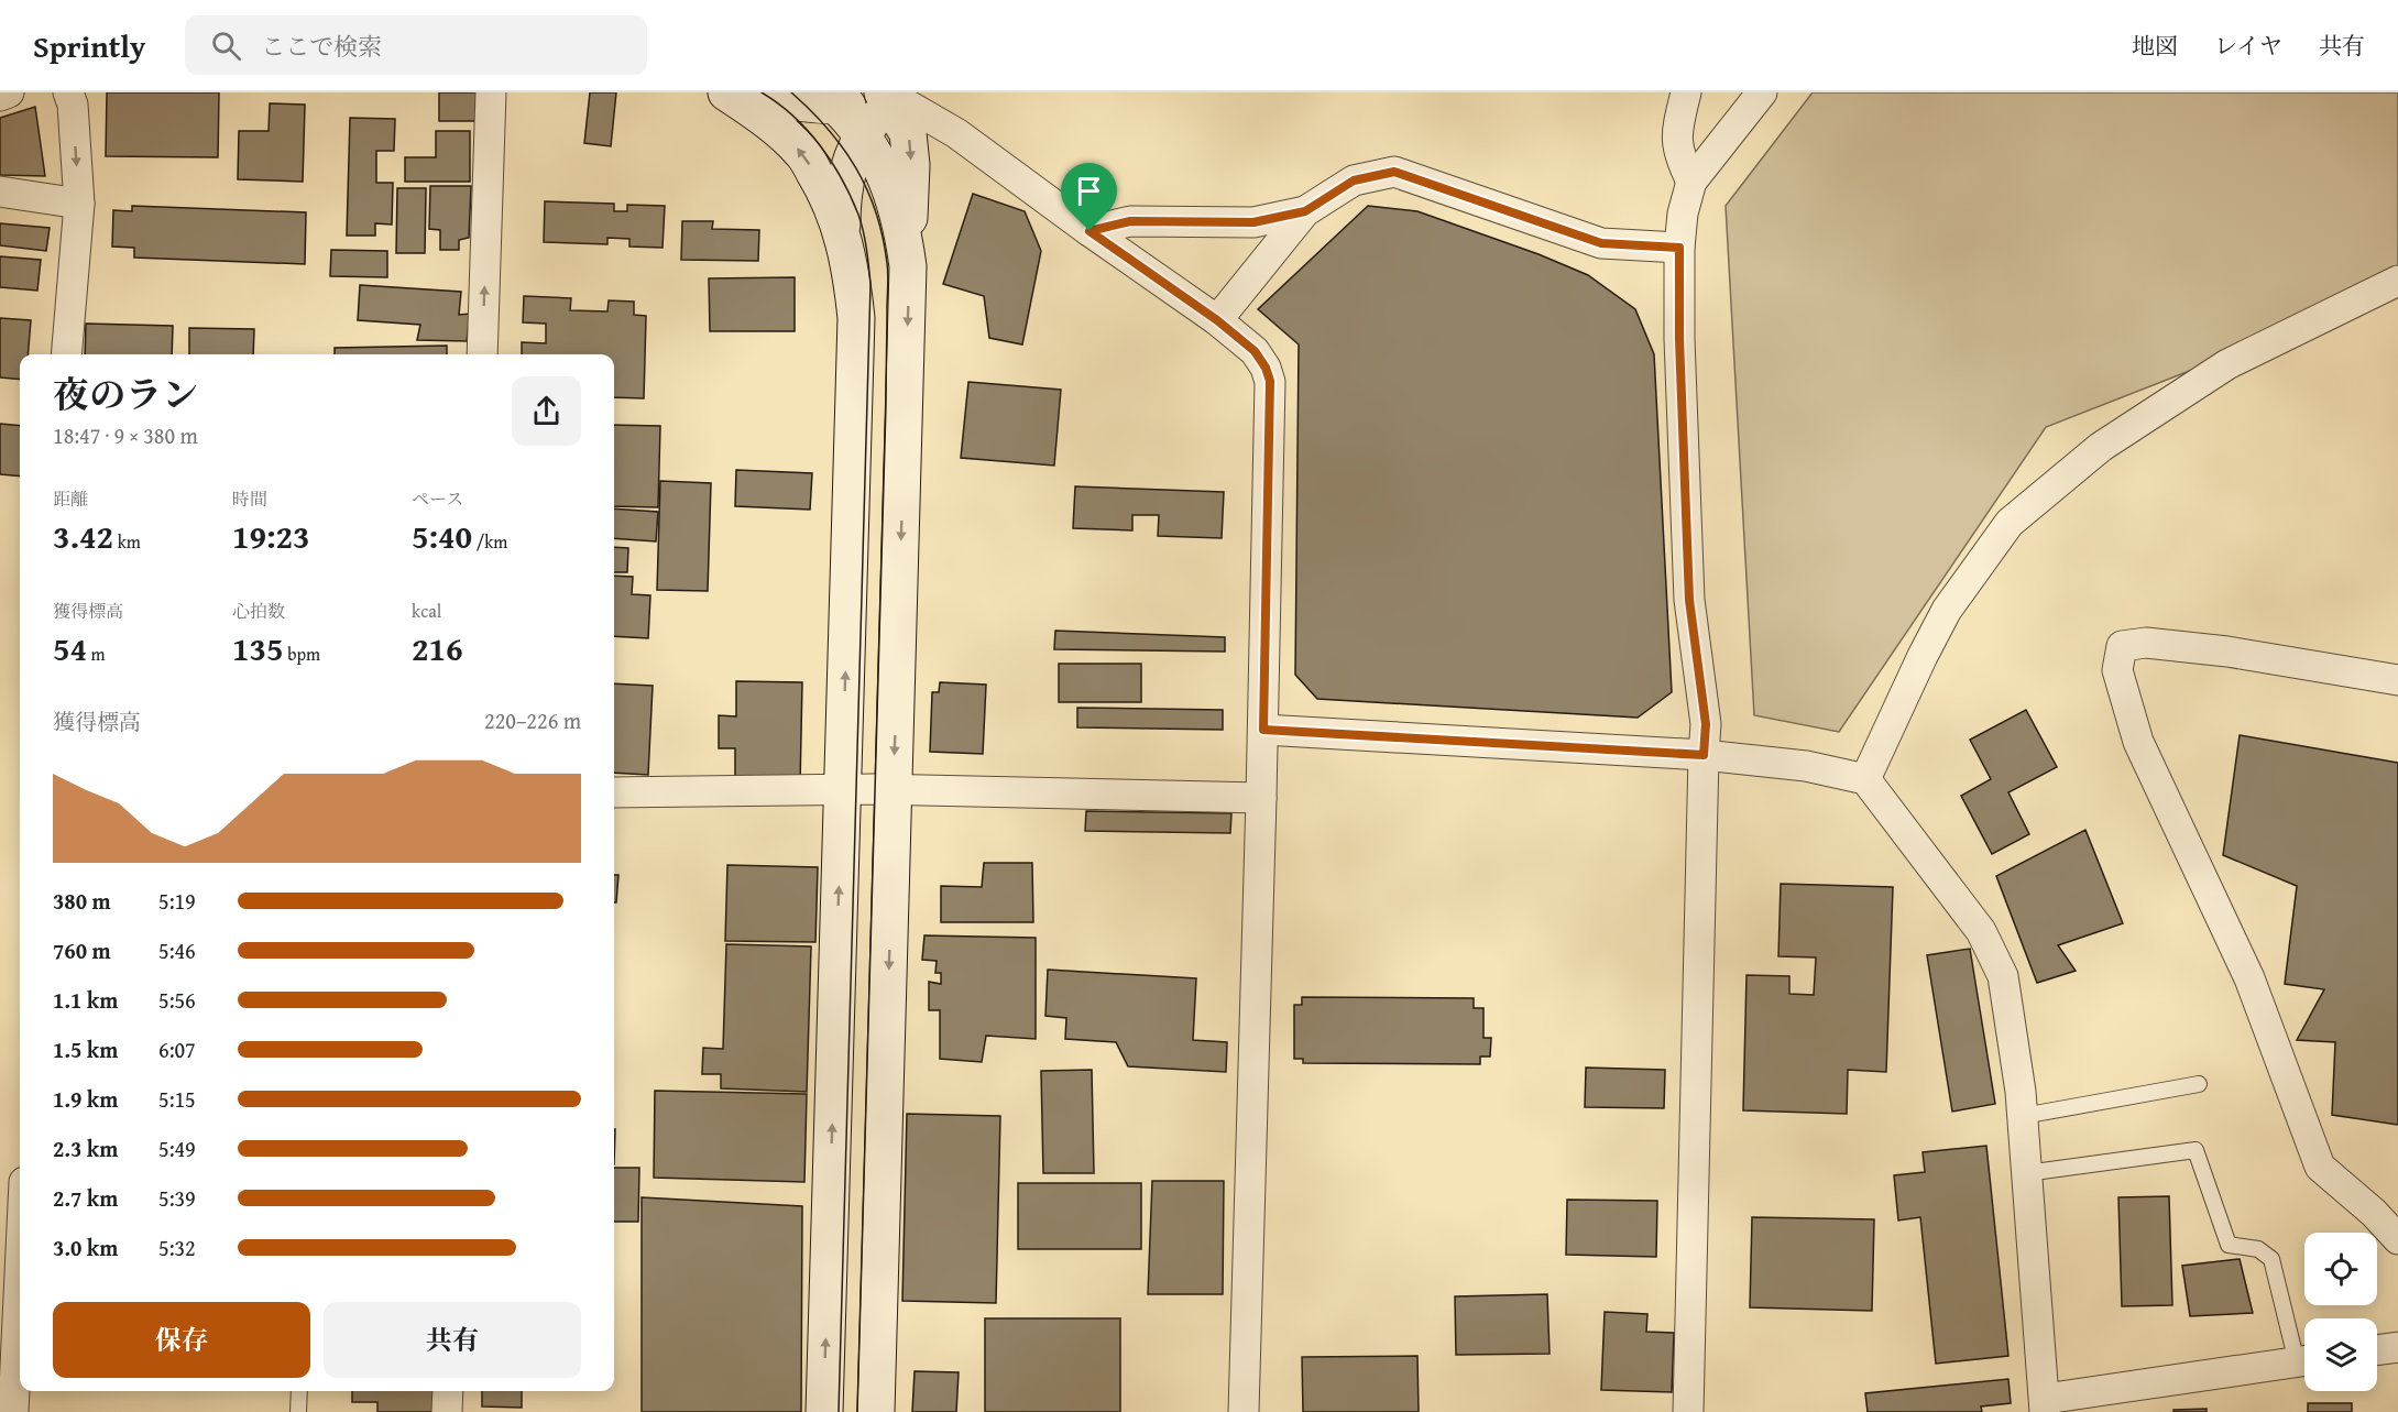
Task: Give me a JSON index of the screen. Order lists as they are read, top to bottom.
{
  "page": {
    "header": "Sprintly",
    "search": "ここで検索",
    "nav": ["地図", "レイヤ", "共有"],
    "heading": ["夜のラン", "18:47 · 9 × 380 m"],
    "stats": [
      ["距離", "3.42 km"],
      ["時間", "19:23"],
      ["ペース", "5:40 /km"],
      ["獲得標高", "54 m"],
      ["心拍数", "135 bpm"],
      ["kcal", "216"]
    ],
    "chart": ["獲得標高", "220–226 m"],
    "list": [
      {
        "name": "380 m",
        "note": "5:19"
      },
      {
        "name": "760 m",
        "note": "5:46"
      },
      {
        "name": "1.1 km",
        "note": "5:56"
      },
      {
        "name": "1.5 km",
        "note": "6:07"
      },
      {
        "name": "1.9 km",
        "note": "5:15"
      },
      {
        "name": "2.3 km",
        "note": "5:49"
      },
      {
        "name": "2.7 km",
        "note": "5:39"
      },
      {
        "name": "3.0 km",
        "note": "5:32"
      }
    ],
    "buttons": ["保存", "共有"]
  }
}
